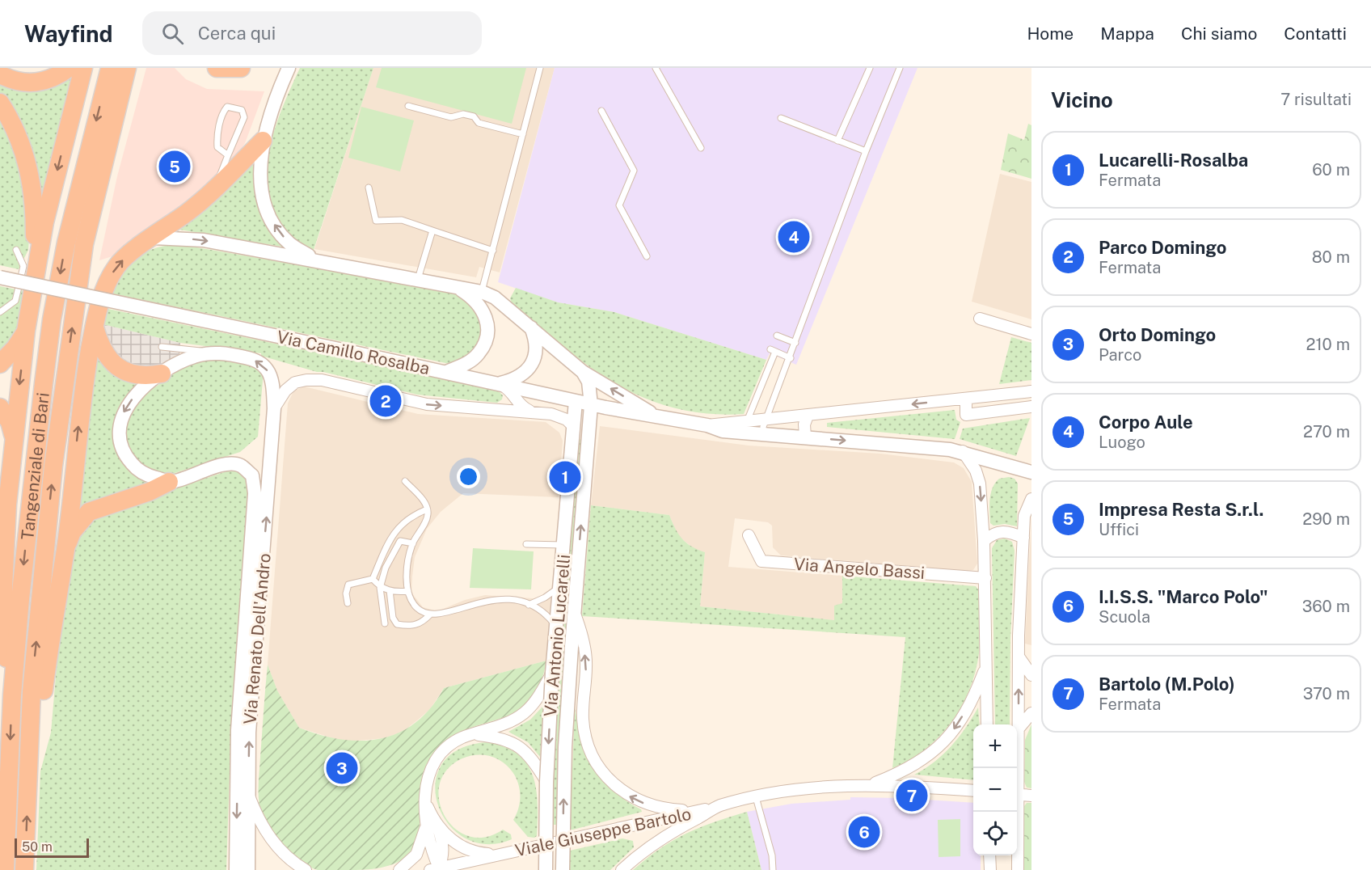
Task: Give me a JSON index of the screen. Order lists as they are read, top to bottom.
{
  "streets": {
    "highway": ["Tangenziale di Bari"],
    "street": [
      "Via Camillo Rosalba",
      "Via Angelo Bassi",
      "Via Antonio Lucarelli",
      "Via Renato Dell'Andro",
      "Viale Giuseppe Bartolo"
    ]
  },
  "crossings": [
    ["Via Camillo Rosalba", "Via Antonio Lucarelli"]
  ],
  "scale_bar": "50 m",
  "page": {
    "header": "Wayfind",
    "search": "Cerca qui",
    "nav": [
      "Home",
      "Mappa",
      "Chi siamo",
      "Contatti"
    ],
    "heading": ["Vicino", "7 risultati"],
    "list": [
      {
        "mark": "1",
        "name": "Lucarelli-Rosalba",
        "note": "Fermata",
        "value": "60 m"
      },
      {
        "mark": "2",
        "name": "Parco Domingo",
        "note": "Fermata",
        "value": "80 m"
      },
      {
        "mark": "3",
        "name": "Orto Domingo",
        "note": "Parco",
        "value": "210 m"
      },
      {
        "mark": "4",
        "name": "Corpo Aule",
        "note": "Luogo",
        "value": "270 m"
      },
      {
        "mark": "5",
        "name": "Impresa Resta S.r.l.",
        "note": "Uffici",
        "value": "290 m"
      },
      {
        "mark": "6",
        "name": "I.I.S.S. \"Marco Polo\"",
        "note": "Scuola",
        "value": "360 m"
      },
      {
        "mark": "7",
        "name": "Bartolo (M.Polo)",
        "note": "Fermata",
        "value": "370 m"
      }
    ],
    "pins": [
      "5",
      "4",
      "2",
      "1",
      "3",
      "7",
      "6"
    ],
    "map_buttons": ["+", "−"],
    "scale": "50 m"
  }
}
